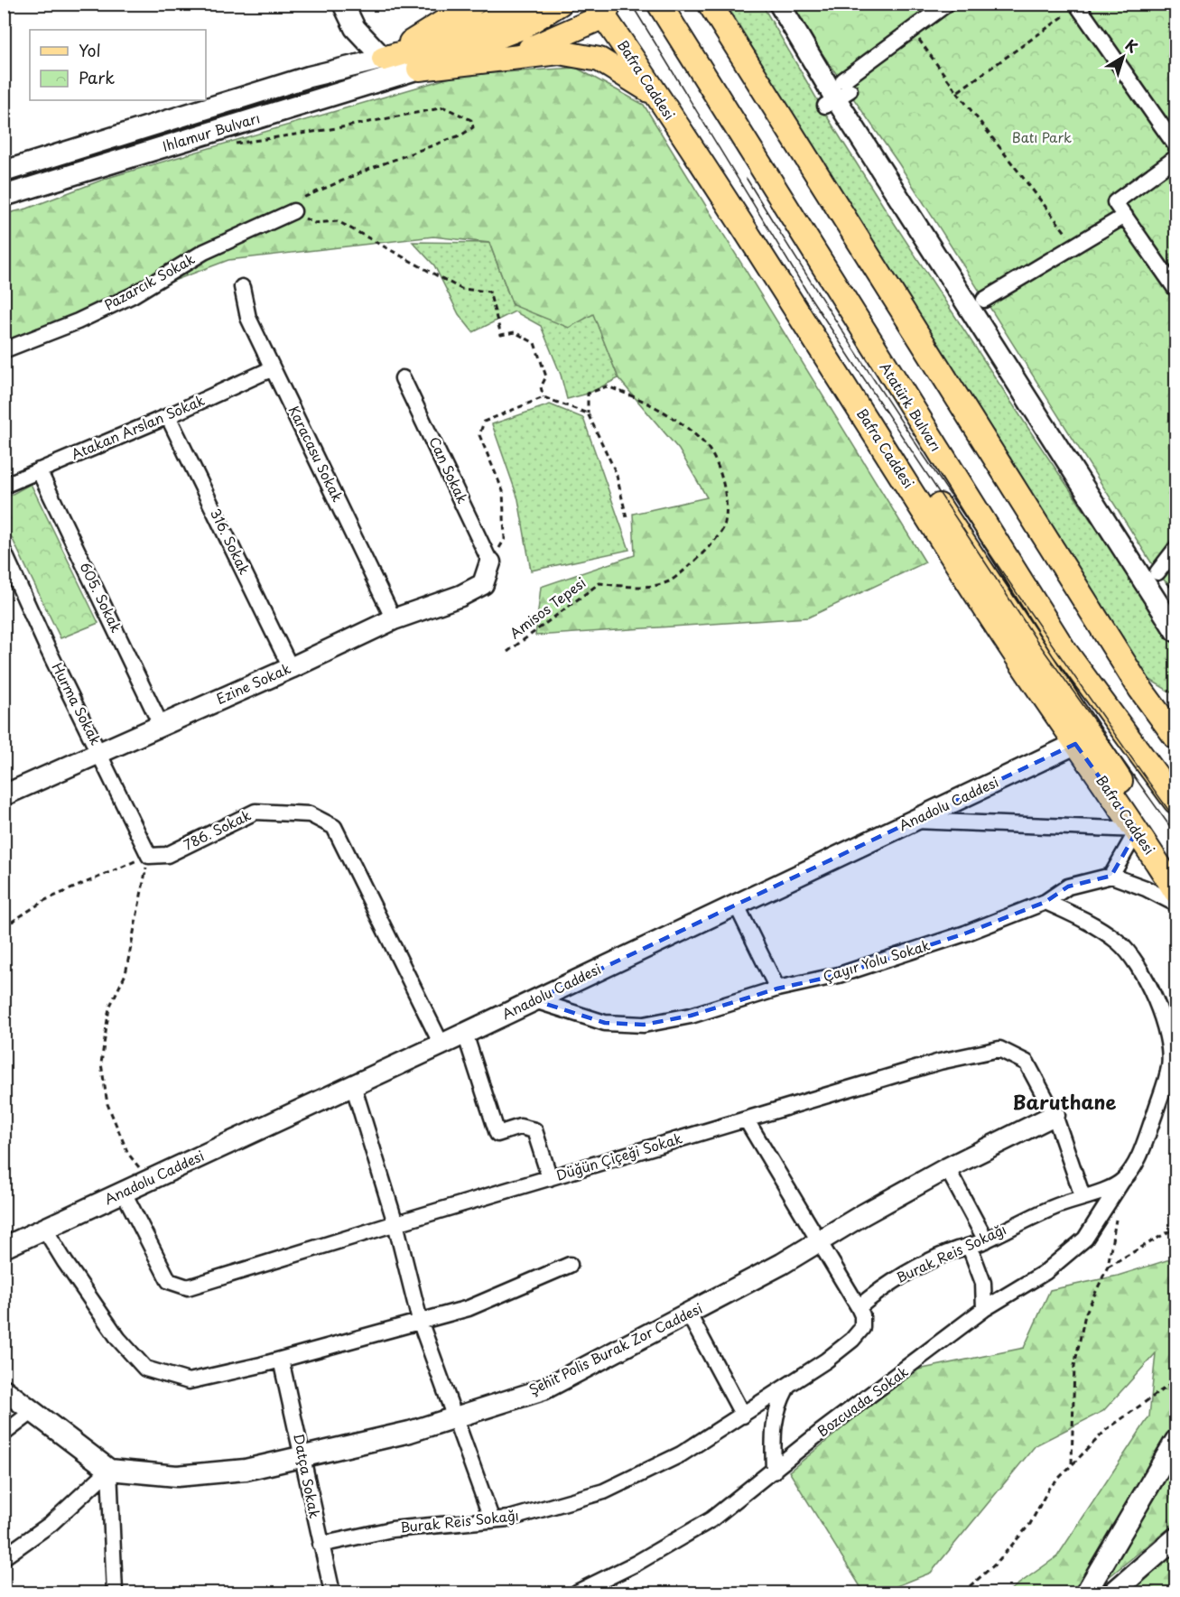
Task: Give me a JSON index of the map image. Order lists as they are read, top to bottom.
{
  "streets": {
    "main road": [
      "Bafra Caddesi",
      "Ihlamur Bulvarı",
      "Atatürk Bulvarı",
      "Ezine Sokak",
      "Anadolu Caddesi",
      "Şehit Polis Burak Zor Caddesi"
    ],
    "street": [
      "Pazarcık Sokak",
      "Atakan Arslan Sokak",
      "Karacasu Sokak",
      "Can Sokak",
      "316. Sokak",
      "605. Sokak",
      "Hurma Sokak",
      "786. Sokak",
      "Çayır Yolu Sokak",
      "Düğün Çiçeği Sokak",
      "Burak Reis Sokağı",
      "Bozcuada Sokak",
      "Datça Sokak"
    ],
    "path": ["Amisos Tepesi"]
  },
  "crossings": [
    ["Bafra Caddesi", "Anadolu Caddesi"],
    ["Atakan Arslan Sokak", "Karacasu Sokak"],
    ["Atakan Arslan Sokak", "316. Sokak"],
    ["Atakan Arslan Sokak", "605. Sokak"],
    ["Karacasu Sokak", "Ezine Sokak"],
    ["Can Sokak", "Ezine Sokak"],
    ["316. Sokak", "Ezine Sokak"],
    ["605. Sokak", "Ezine Sokak"],
    ["Ezine Sokak", "Hurma Sokak"],
    ["Hurma Sokak", "786. Sokak"],
    ["Anadolu Caddesi", "786. Sokak"],
    ["Anadolu Caddesi", "Çayır Yolu Sokak"],
    ["Anadolu Caddesi", "Düğün Çiçeği Sokak"],
    ["Çayır Yolu Sokak", "Burak Reis Sokağı"],
    ["Düğün Çiçeği Sokak", "Burak Reis Sokağı"],
    ["Düğün Çiçeği Sokak", "Şehit Polis Burak Zor Caddesi"],
    ["Burak Reis Sokağı", "Bozcuada Sokak"],
    ["Burak Reis Sokağı", "Datça Sokak"],
    ["Şehit Polis Burak Zor Caddesi", "Datça Sokak"]
  ],
  "districts": ["Baruthane"],
  "parks": ["Batı Park"],
  "legend": ["Yol", "Park"],
  "north": "top right"
}
